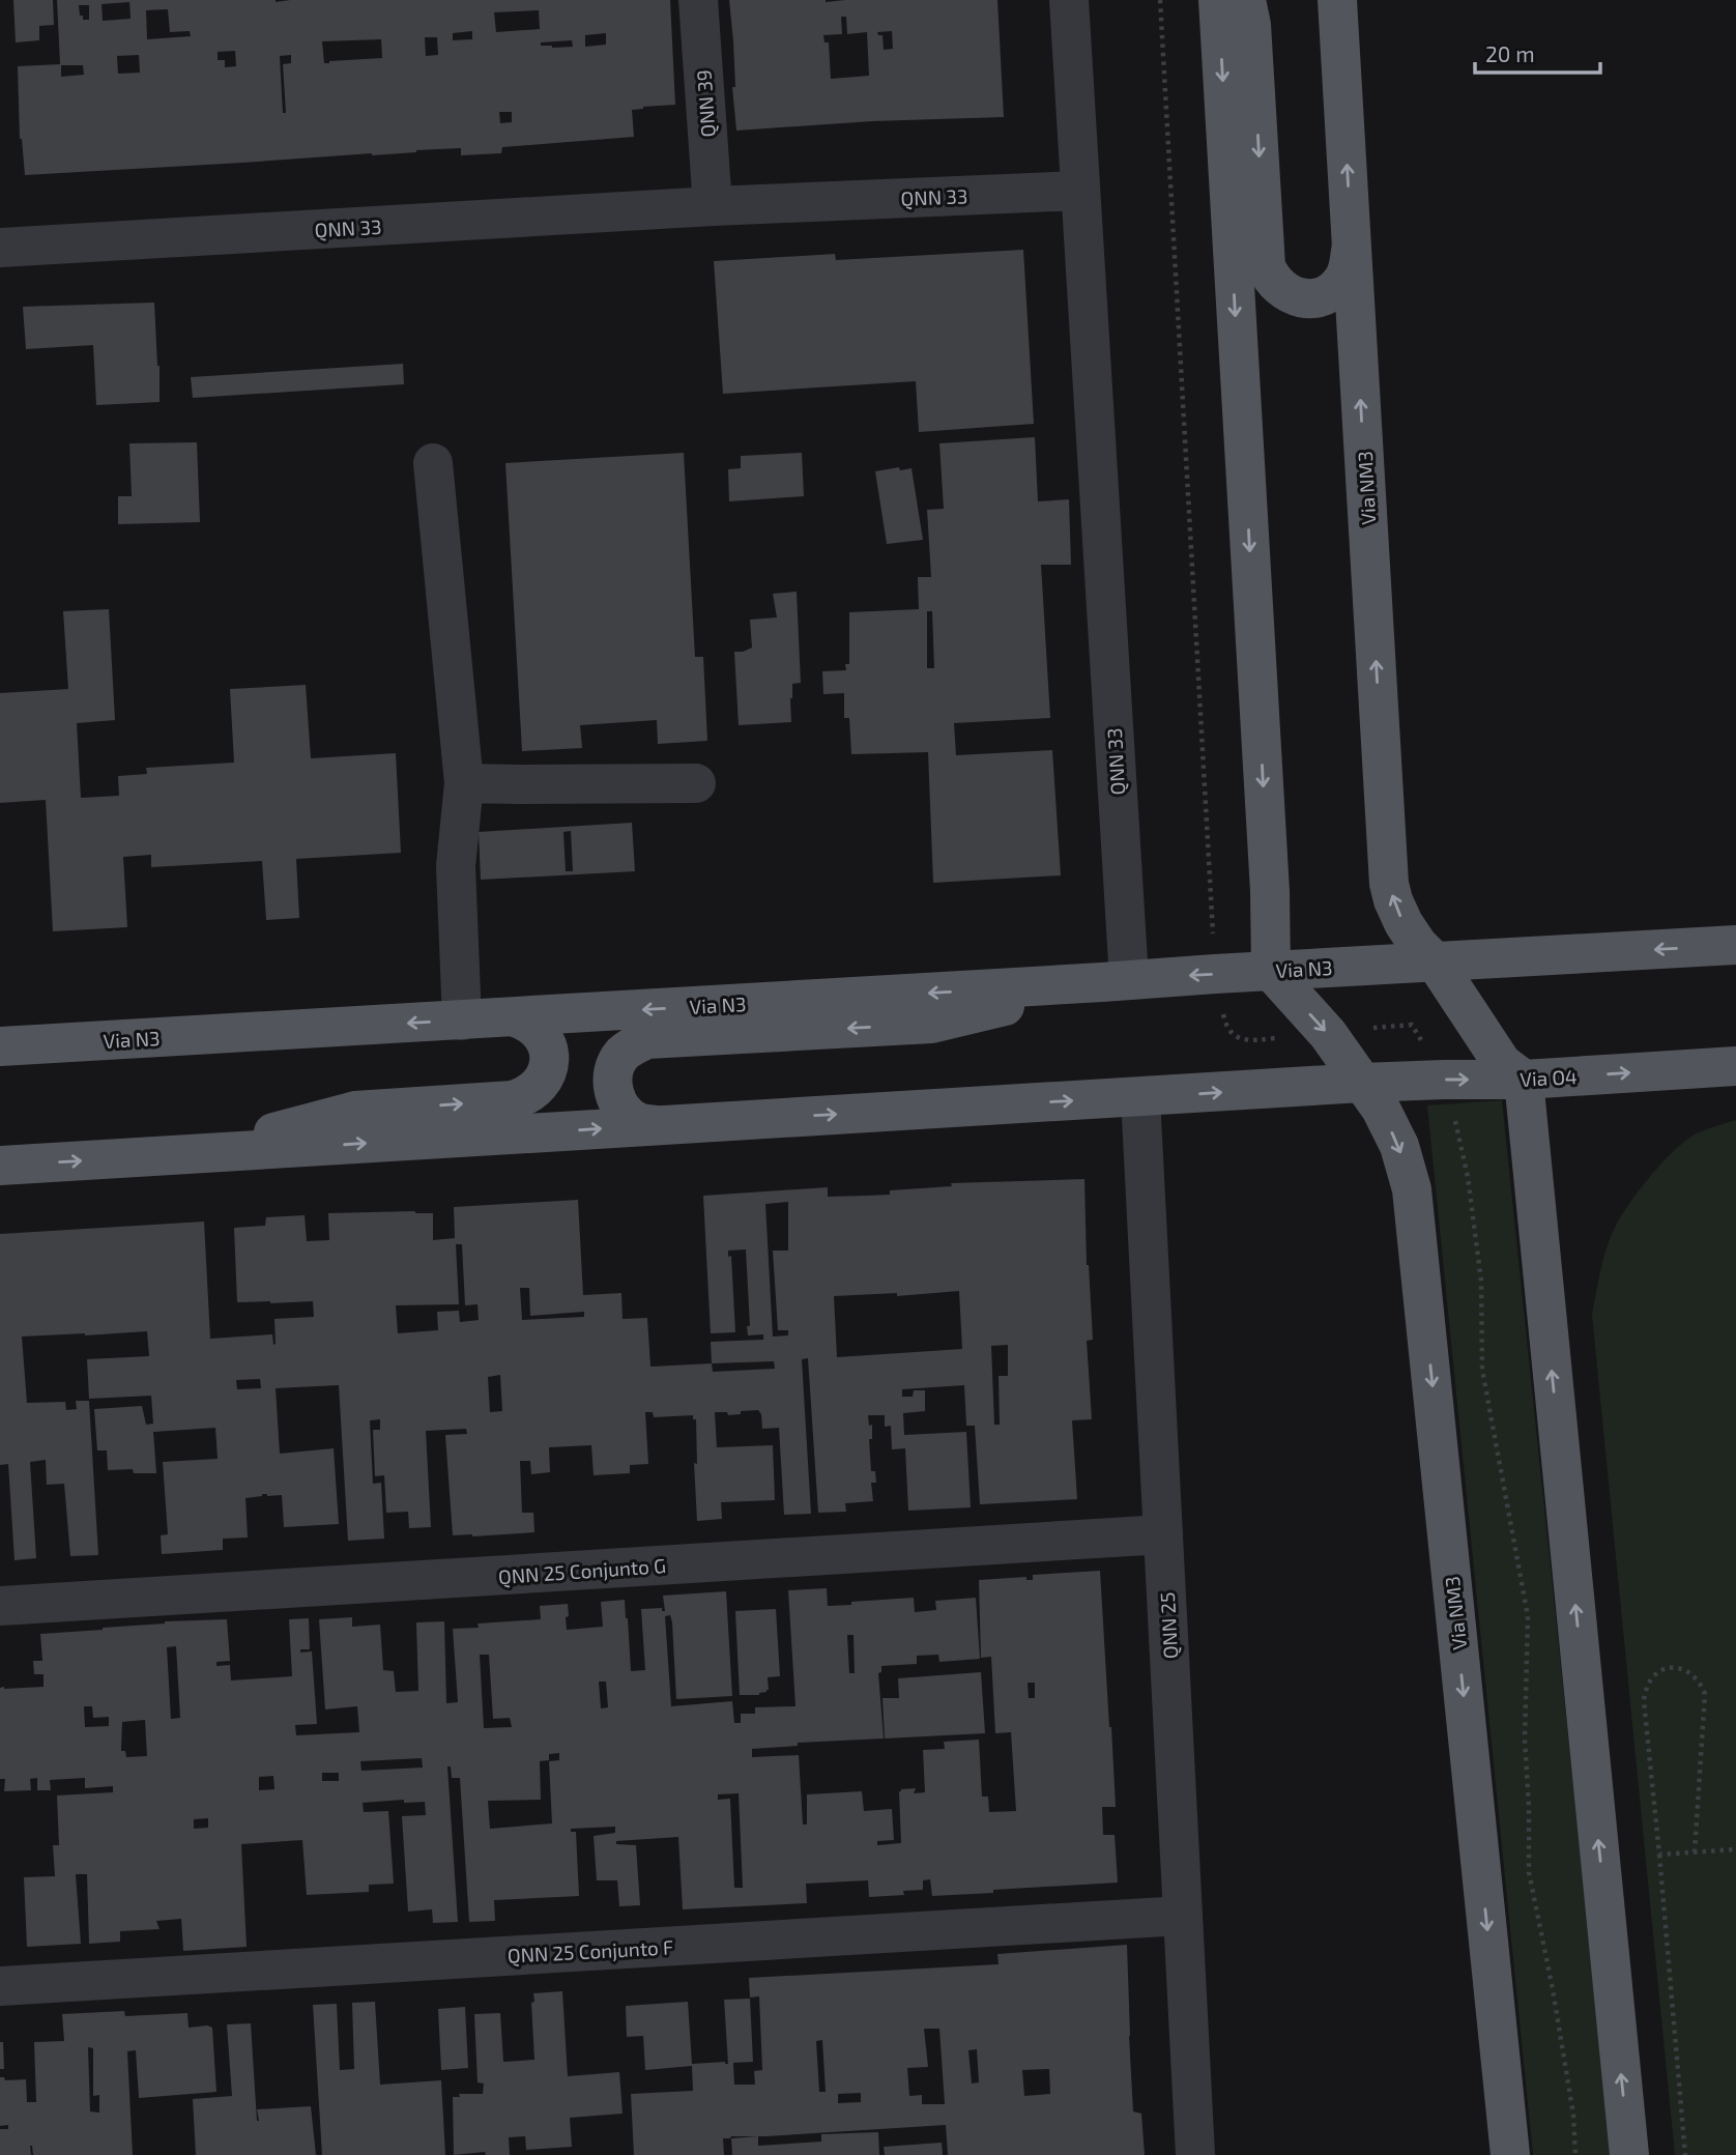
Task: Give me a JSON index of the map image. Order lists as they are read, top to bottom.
{
  "streets": {
    "main road": ["Via NM3", "Via N3", "Via O4"],
    "street": [
      "QNN 39",
      "QNN 33",
      "QNN 25 Conjunto G",
      "QNN 25",
      "QNN 25 Conjunto F"
    ]
  },
  "crossings": [
    ["QNN 39", "QNN 33"],
    ["QNN 33", "Via N3"],
    ["Via NM3", "Via N3"],
    ["Via NM3", "Via O4"],
    ["QNN 25 Conjunto G", "QNN 25"],
    ["QNN 25", "QNN 25 Conjunto F"]
  ],
  "scale_bar": "20 m"
}
